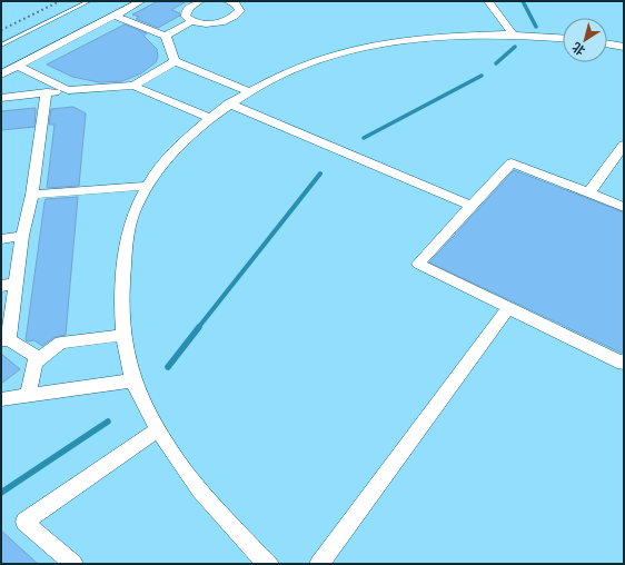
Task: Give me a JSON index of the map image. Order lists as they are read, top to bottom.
{
  "north": "bottom left"
}
